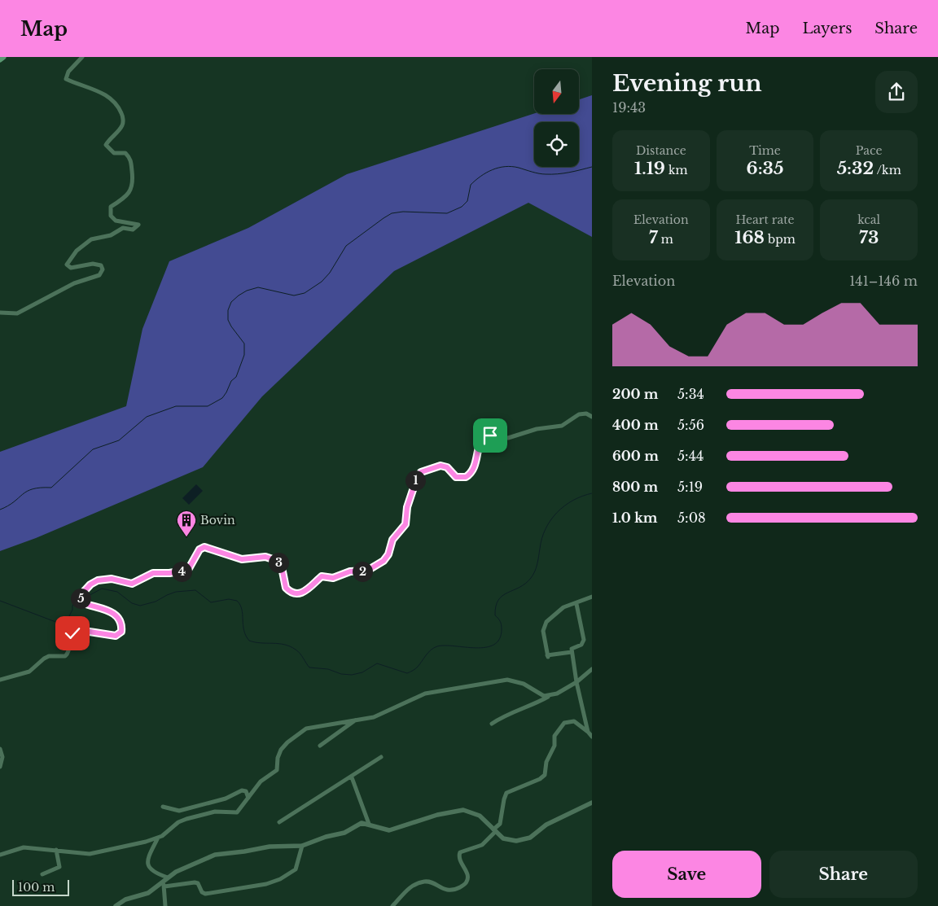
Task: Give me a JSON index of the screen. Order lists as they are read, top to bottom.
{
  "places": {
    "building": ["Bovin"]
  },
  "scale_bar": "100 m",
  "north": "bottom",
  "page": {
    "header": "Map",
    "nav": ["Map", "Layers", "Share"],
    "heading": ["Evening run", "19:43"],
    "stats": [
      ["Distance", "1.19 km"],
      ["Time", "6:35"],
      ["Pace", "5:32 /km"],
      ["Elevation", "7 m"],
      ["Heart rate", "168 bpm"],
      ["kcal", "73"]
    ],
    "chart": ["Elevation", "141–146 m"],
    "list": [
      {
        "name": "200 m",
        "note": "5:34"
      },
      {
        "name": "400 m",
        "note": "5:56"
      },
      {
        "name": "600 m",
        "note": "5:44"
      },
      {
        "name": "800 m",
        "note": "5:19"
      },
      {
        "name": "1.0 km",
        "note": "5:08"
      }
    ],
    "pins": [
      "1",
      "3",
      "2",
      "4",
      "5"
    ],
    "buttons": ["Save", "Share"],
    "scale": "100 m"
  }
}
